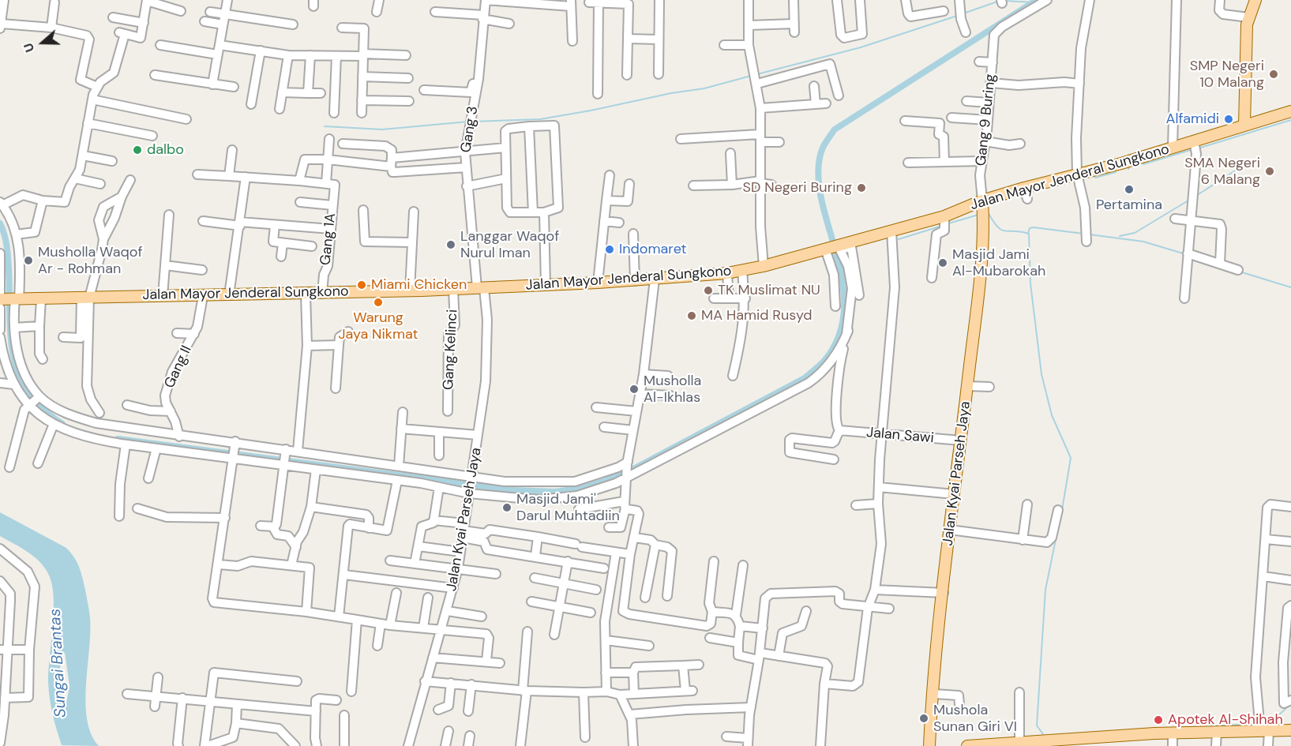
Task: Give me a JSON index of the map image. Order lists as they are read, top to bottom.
{
  "streets": {
    "main road": ["Jalan Mayor Jenderal Sungkono", "Jalan Kyai Parseh Jaya"],
    "street": [
      "Gang 9 Buring",
      "Gang 3",
      "Gang 1A",
      "Gang Kelinci",
      "Gang II",
      "Jalan Sawi"
    ]
  },
  "crossings": [
    ["Gang 9 Buring", "Jalan Mayor Jenderal Sungkono"],
    ["Gang 9 Buring", "Jalan Kyai Parseh Jaya"],
    ["Gang 3", "Jalan Mayor Jenderal Sungkono"],
    ["Gang 3", "Jalan Kyai Parseh Jaya"],
    ["Jalan Mayor Jenderal Sungkono", "Gang 1A"],
    ["Jalan Mayor Jenderal Sungkono", "Gang Kelinci"],
    ["Jalan Mayor Jenderal Sungkono", "Gang II"],
    ["Jalan Mayor Jenderal Sungkono", "Jalan Kyai Parseh Jaya"],
    ["Jalan Sawi", "Jalan Kyai Parseh Jaya"]
  ],
  "water": ["Sungai Brantas"],
  "places": [
    "SMP Negeri 10 Malang",
    "Alfamidi",
    "dalbo",
    "SMA Negeri 6 Malang",
    "SD Negeri Buring",
    "Pertamina",
    "Langgar Waqof Nurul Iman",
    "Indomaret",
    "Musholla Waqof Ar - Rohman",
    "Masjid Jami Al-Mubarokah",
    "Miami Chicken",
    "TK Muslimat NU",
    "Warung Jaya Nikmat",
    "MA Hamid Rusyd",
    "Musholla Al-Ikhlas",
    "Masjid Jami' Darul Muhtadiin",
    "Mushola Sunan Giri VI",
    "Apotek Al-Shihah"
  ],
  "north": "left"
}
